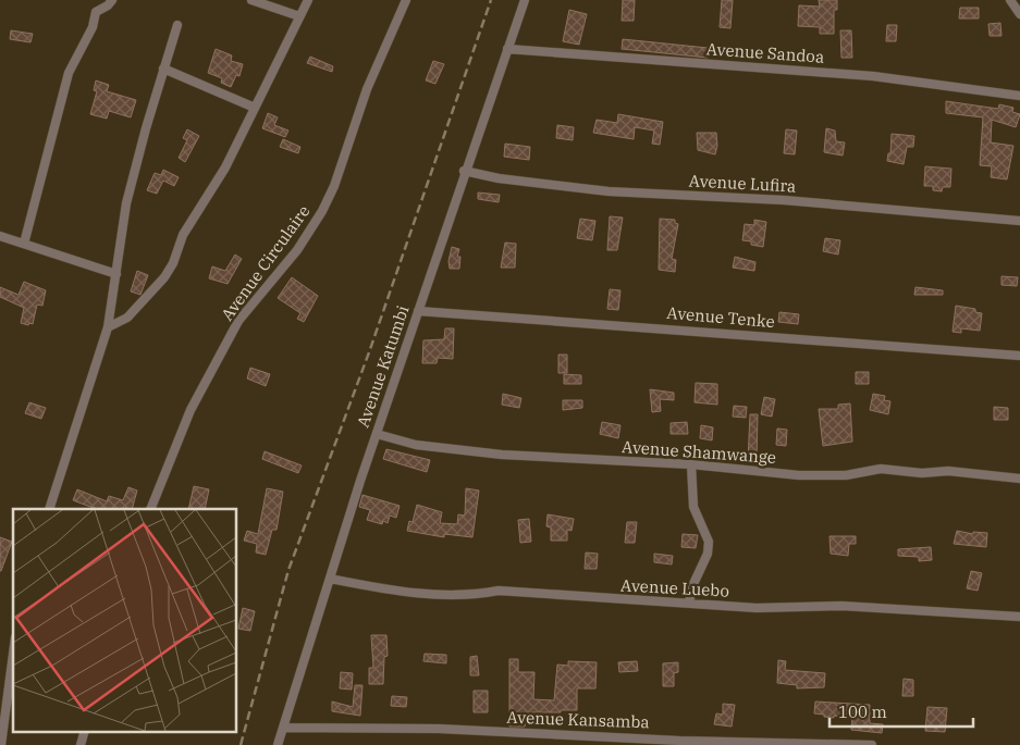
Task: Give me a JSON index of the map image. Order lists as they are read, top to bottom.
{
  "streets": {
    "street": [
      "Avenue Sandoa",
      "Avenue Lufira",
      "Avenue Circulaire",
      "Avenue Tenke",
      "Avenue Katumbi",
      "Avenue Shamwange",
      "Avenue Luebo",
      "Avenue Kansamba"
    ]
  },
  "crossings": [
    ["Avenue Sandoa", "Avenue Katumbi"],
    ["Avenue Lufira", "Avenue Katumbi"],
    ["Avenue Tenke", "Avenue Katumbi"],
    ["Avenue Katumbi", "Avenue Shamwange"],
    ["Avenue Katumbi", "Avenue Luebo"],
    ["Avenue Katumbi", "Avenue Kansamba"]
  ],
  "scale_bar": "100 m"
}
